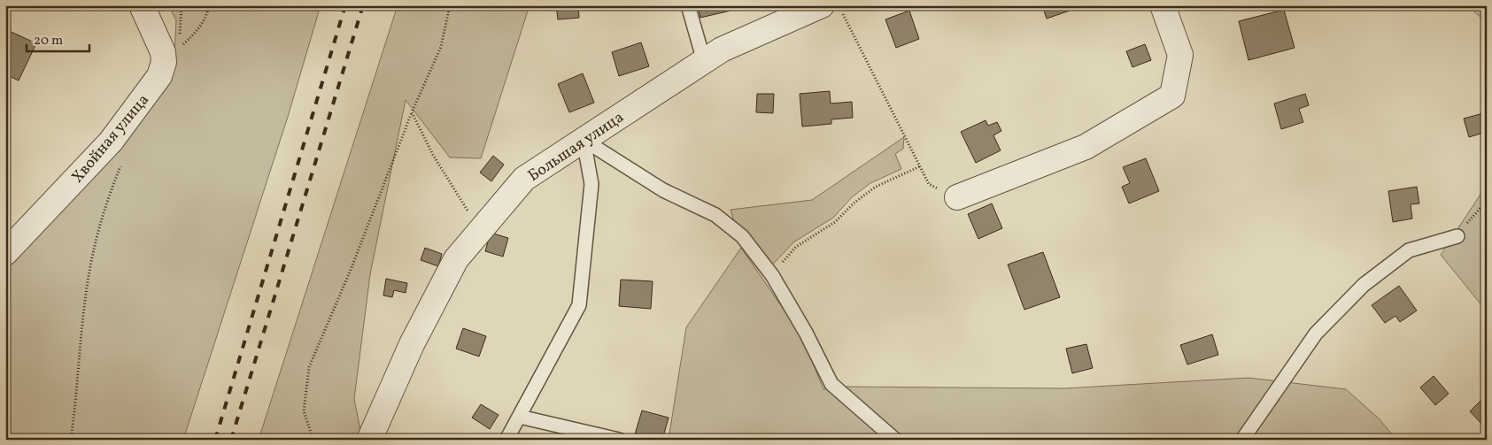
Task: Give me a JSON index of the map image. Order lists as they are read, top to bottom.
{
  "streets": {
    "street": ["Хвойная улица", "Большая улица"]
  },
  "scale_bar": "20 m"
}
